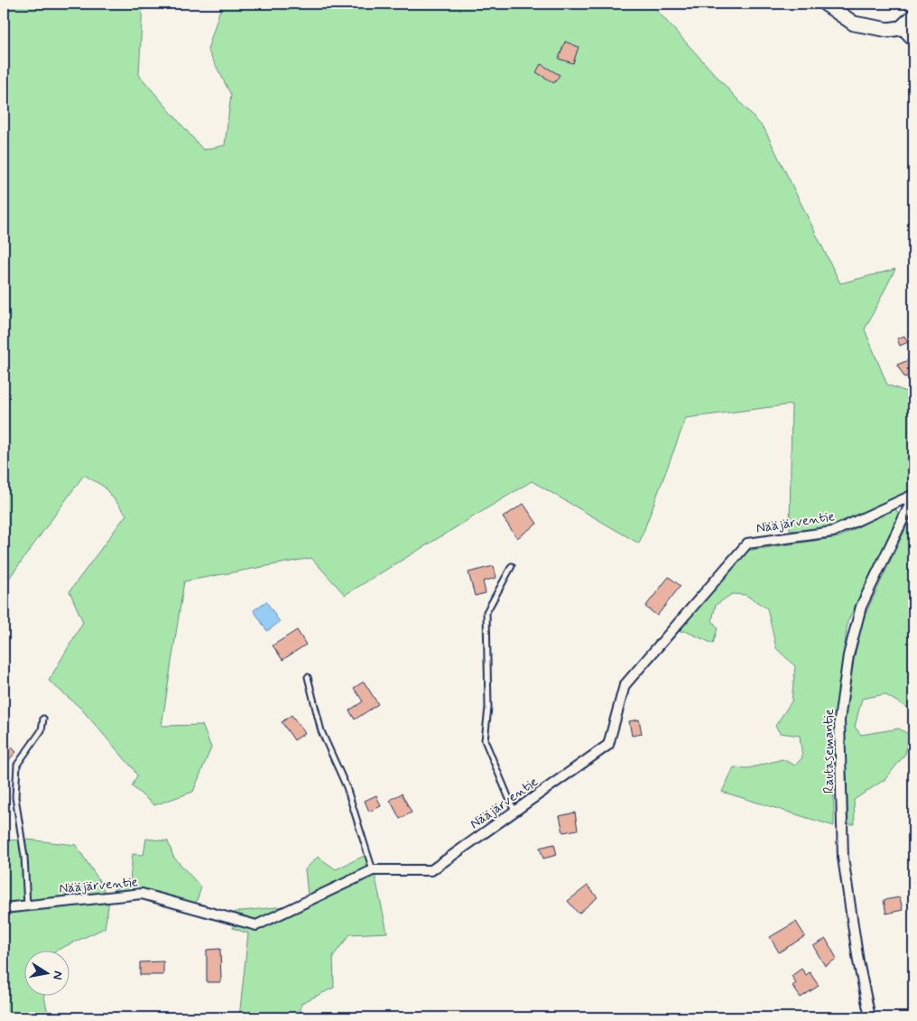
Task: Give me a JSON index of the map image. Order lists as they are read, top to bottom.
{
  "streets": {
    "street": ["Nääjärventie", "Rautasemantie"]
  },
  "crossings": [
    ["Nääjärventie", "Rautasemantie"]
  ],
  "north": "right"
}
